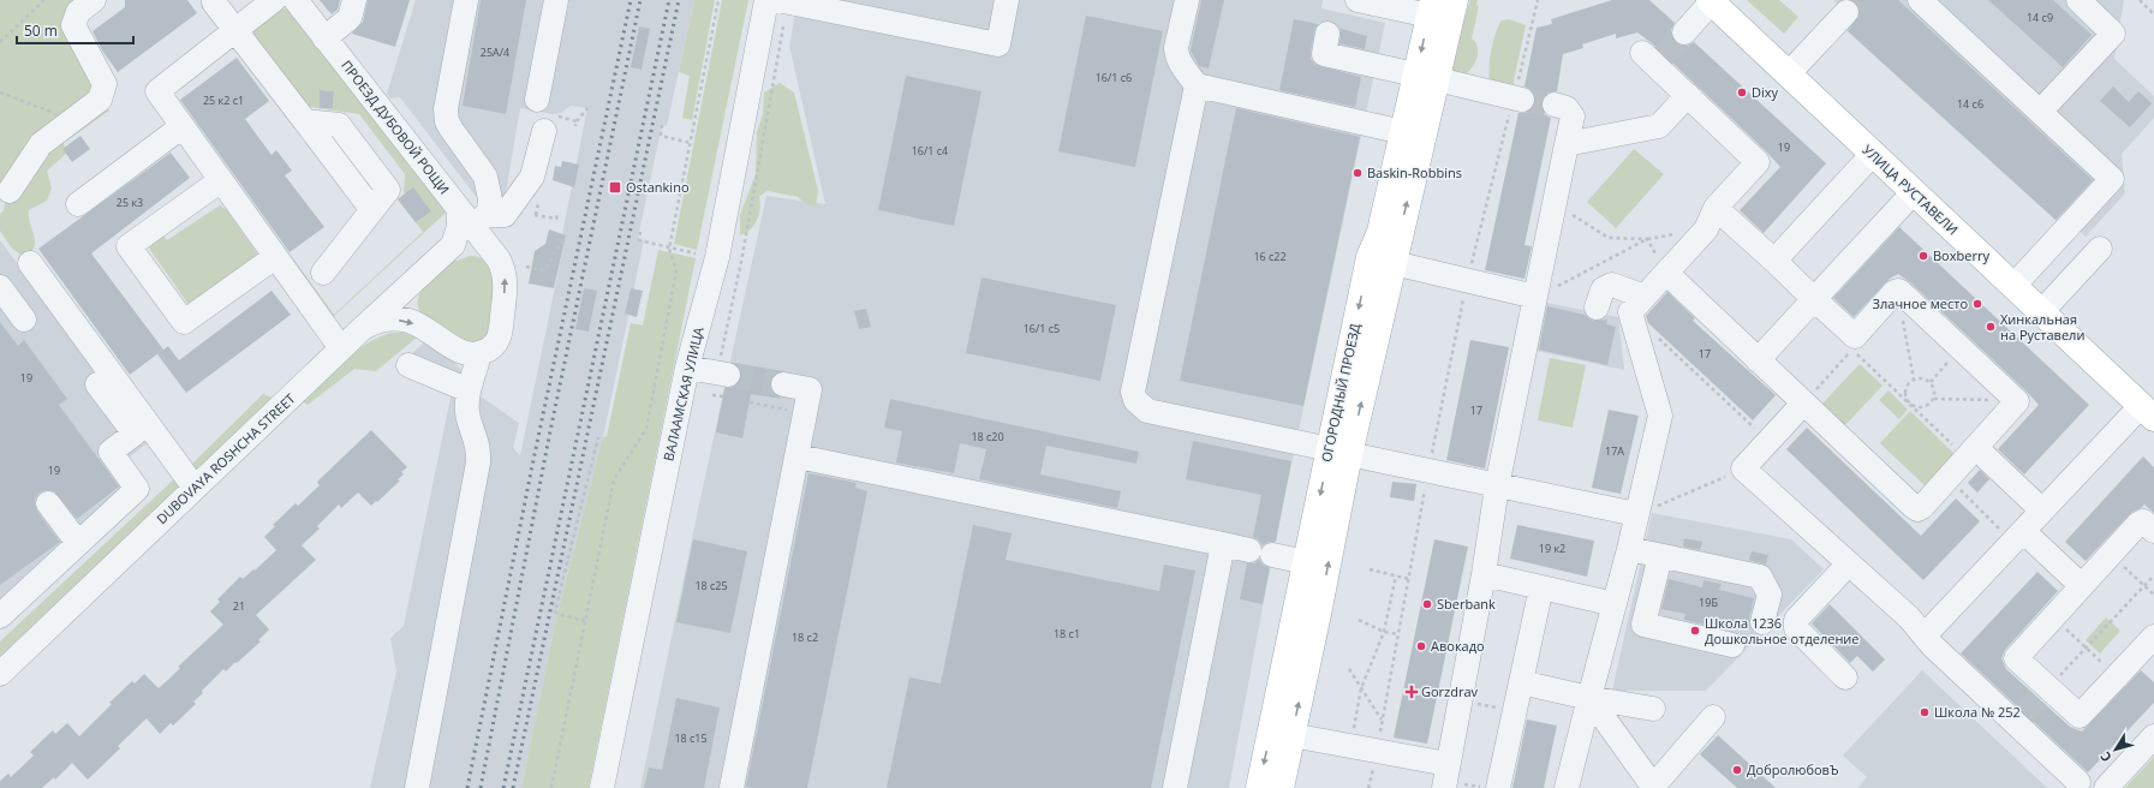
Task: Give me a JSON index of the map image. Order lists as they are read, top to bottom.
{
  "streets": {
    "main road": ["УЛИЦА РУСТАВЕЛИ", "ОГОРОДНЫЙ ПРОЕЗД"],
    "street": ["ПРОЕЗД ДУБОВОЙ РОЩИ", "ВАЛААМСКАЯ УЛИЦА", "DUBOVAYA ROSHCHA STREET"]
  },
  "places": {
    "other": [
      "Dixy",
      "Baskin-Robbins",
      "Boxberry",
      "Злачное место",
      "Хинкальная на Руставели",
      "Sberbank",
      "Школа 1236 Дошкольное отделение",
      "Авокадо",
      "Школа № 252",
      "ДобролюбовЪ"
    ],
    "transit": ["Ostankino"],
    "health": ["Gorzdrav"]
  },
  "house_numbers": [
    "14 с9",
    "25А/4",
    "16/1 с6",
    "25 к2 с1",
    "14 с6",
    "19",
    "16/1 с4",
    "25 к3",
    "16 с22",
    "16/1 с5",
    "17",
    "19",
    "17",
    "18 с20",
    "17А",
    "19",
    "19 к2",
    "18 с25",
    "19Б",
    "21",
    "18 с1",
    "18 с2",
    "18 с15"
  ],
  "scale_bar": "50 m",
  "north": "bottom left"
}
